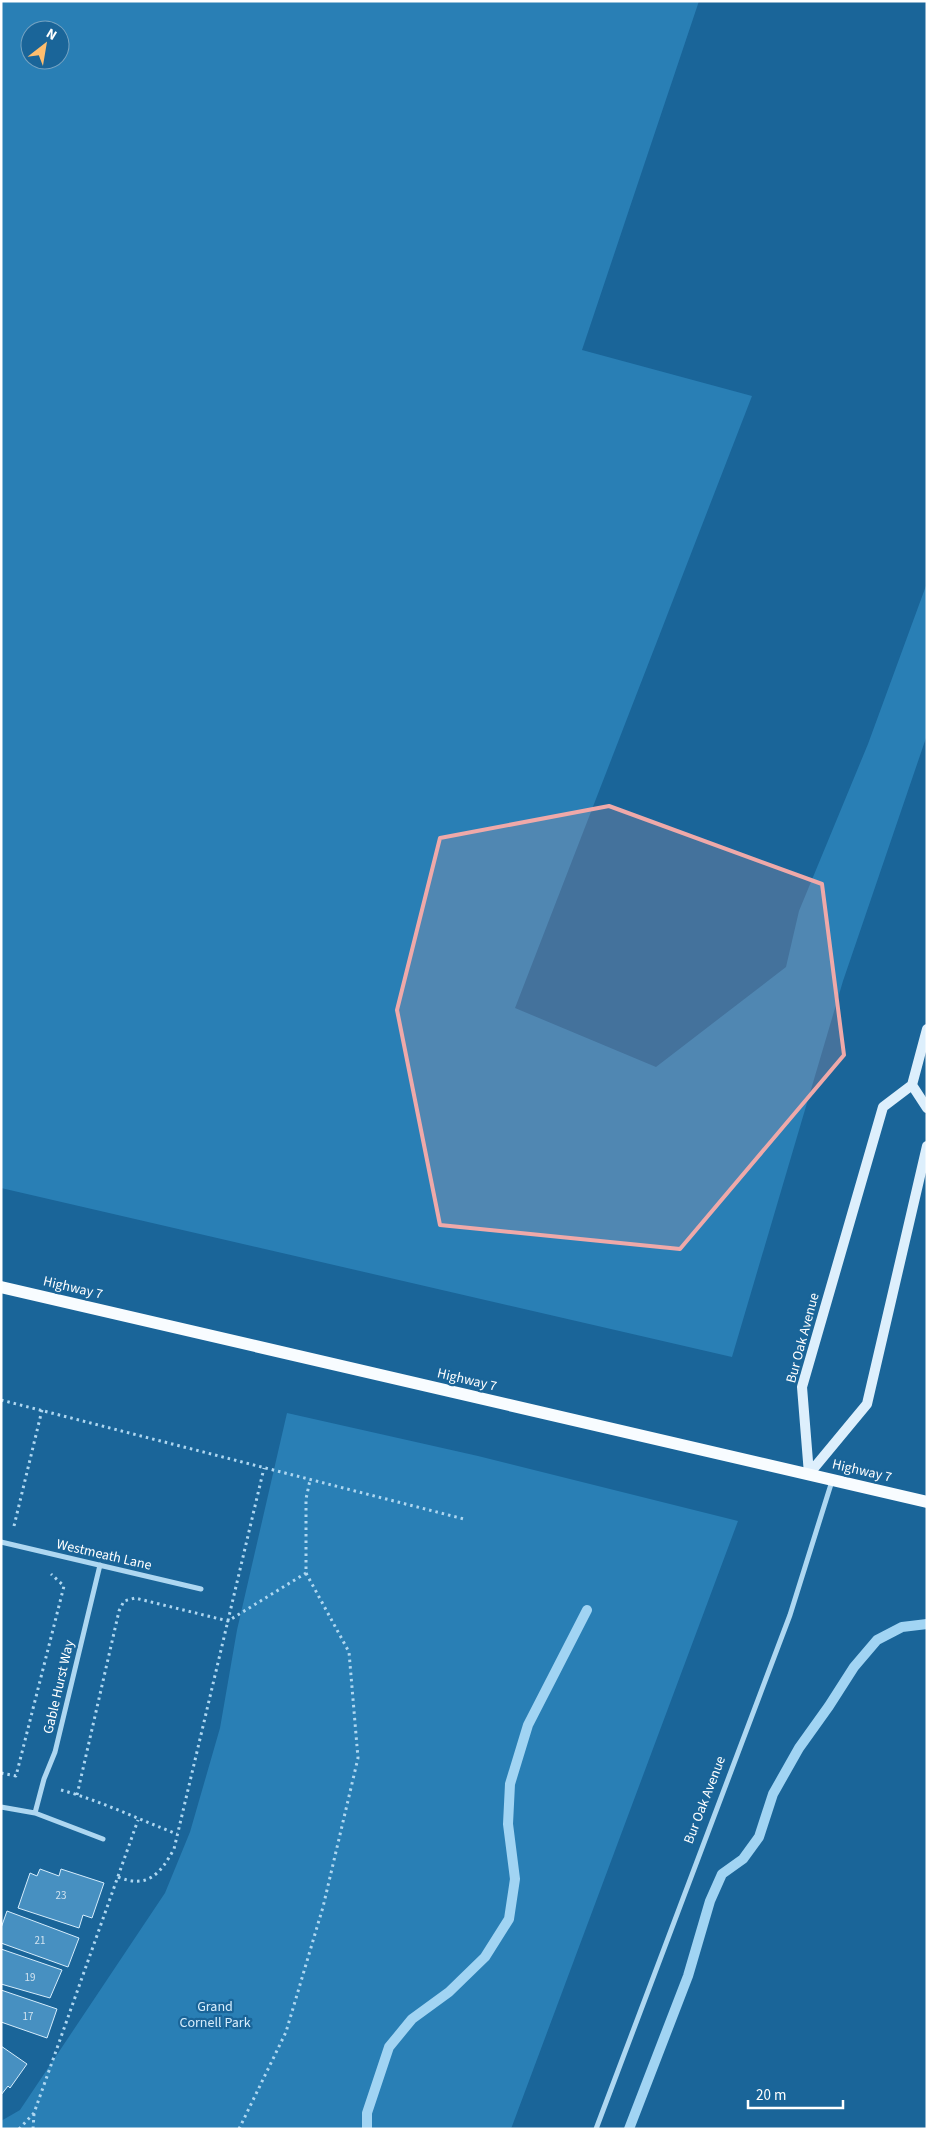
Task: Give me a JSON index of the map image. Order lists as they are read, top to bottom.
{
  "streets": {
    "main road": ["Highway 7"],
    "street": ["Bur Oak Avenue", "Westmeath Lane", "Gable Hurst Way"]
  },
  "crossings": [
    ["Highway 7", "Bur Oak Avenue"],
    ["Westmeath Lane", "Gable Hurst Way"]
  ],
  "parks": ["Grand Cornell Park"],
  "house_numbers": [
    "23",
    "21",
    "19",
    "17"
  ],
  "scale_bar": "20 m",
  "north": "top right"
}
